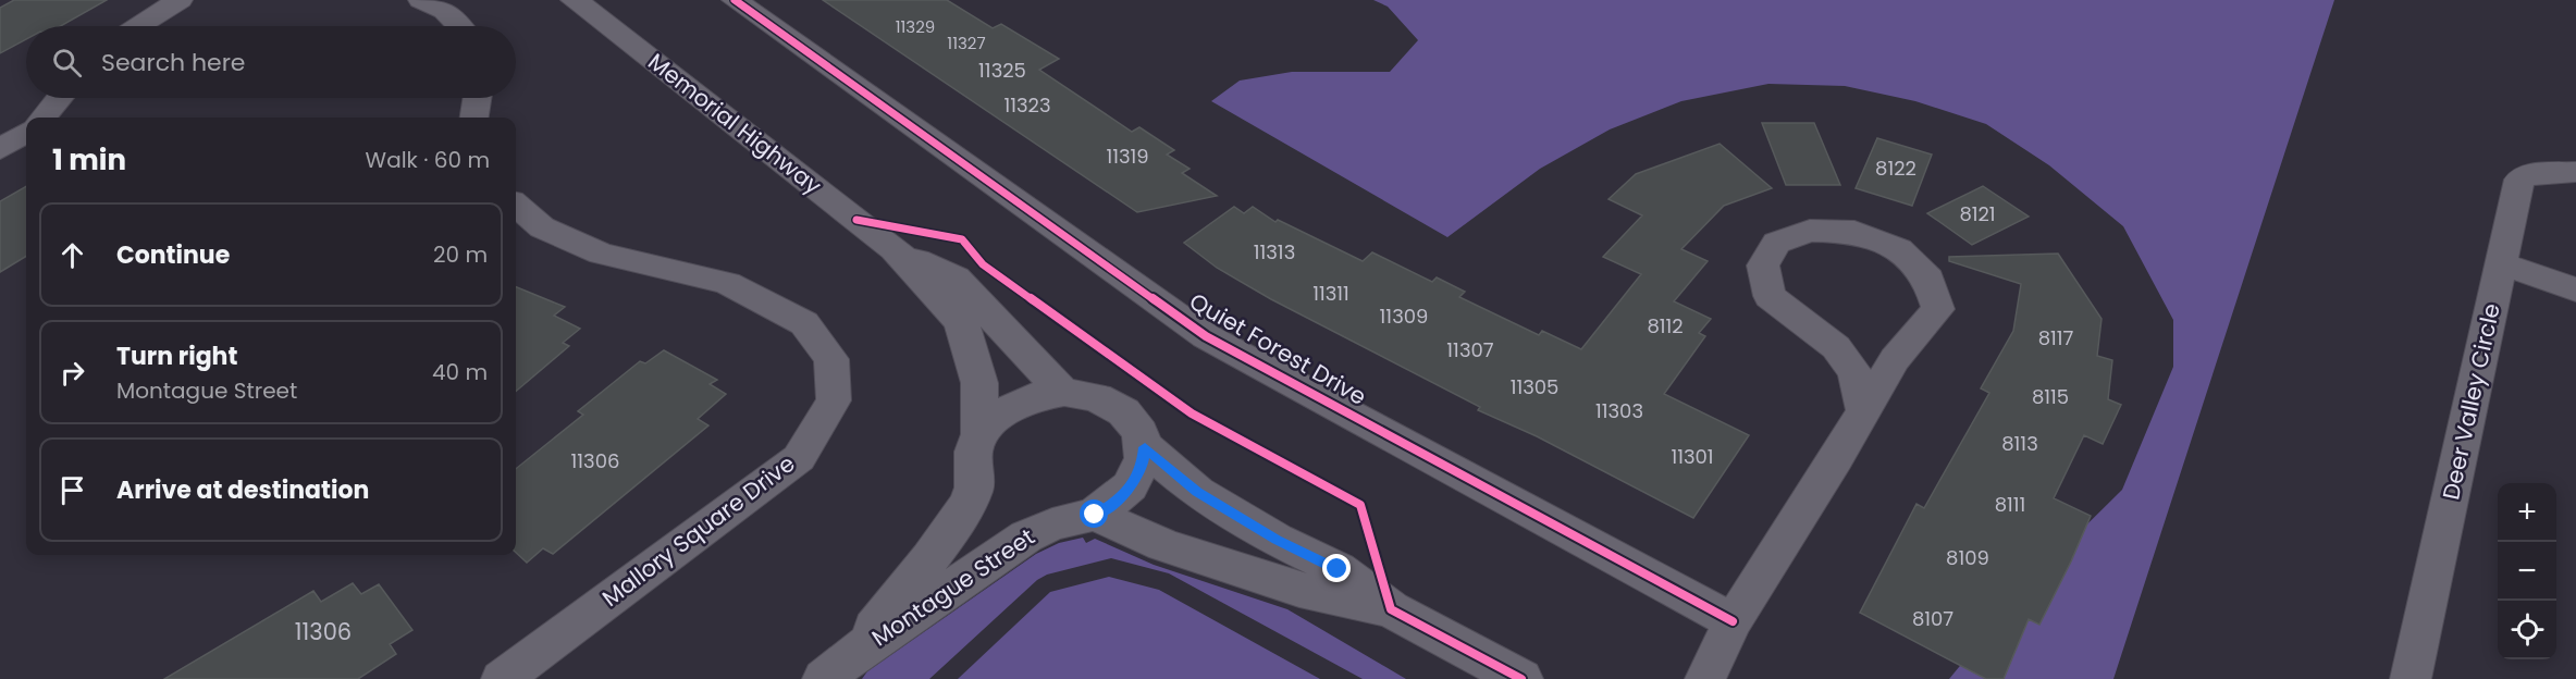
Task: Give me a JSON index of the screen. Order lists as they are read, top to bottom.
{
  "streets": {
    "street": [
      "Memorial Highway",
      "Quiet Forest Drive",
      "Deer Valley Circle",
      "Mallory Square Drive",
      "Montague Street"
    ]
  },
  "crossings": [
    ["Memorial Highway", "Montague Street"]
  ],
  "house_numbers": [
    "11329",
    "11327",
    "11325",
    "11323",
    "11319",
    "8122",
    "8121",
    "11313",
    "11311",
    "11309",
    "8112",
    "8117",
    "11307",
    "11305",
    "8115",
    "11303",
    "8113",
    "11301",
    "11306",
    "8111",
    "8109",
    "8107",
    "11306"
  ],
  "page": {
    "search": "Search here",
    "heading": ["1 min", "Walk · 60 m"],
    "list": [
      ["Continue", "20 m"],
      ["Turn right", "Montague Street", "40 m"],
      "Arrive at destination"
    ],
    "map_buttons": ["+", "−"]
  }
}
